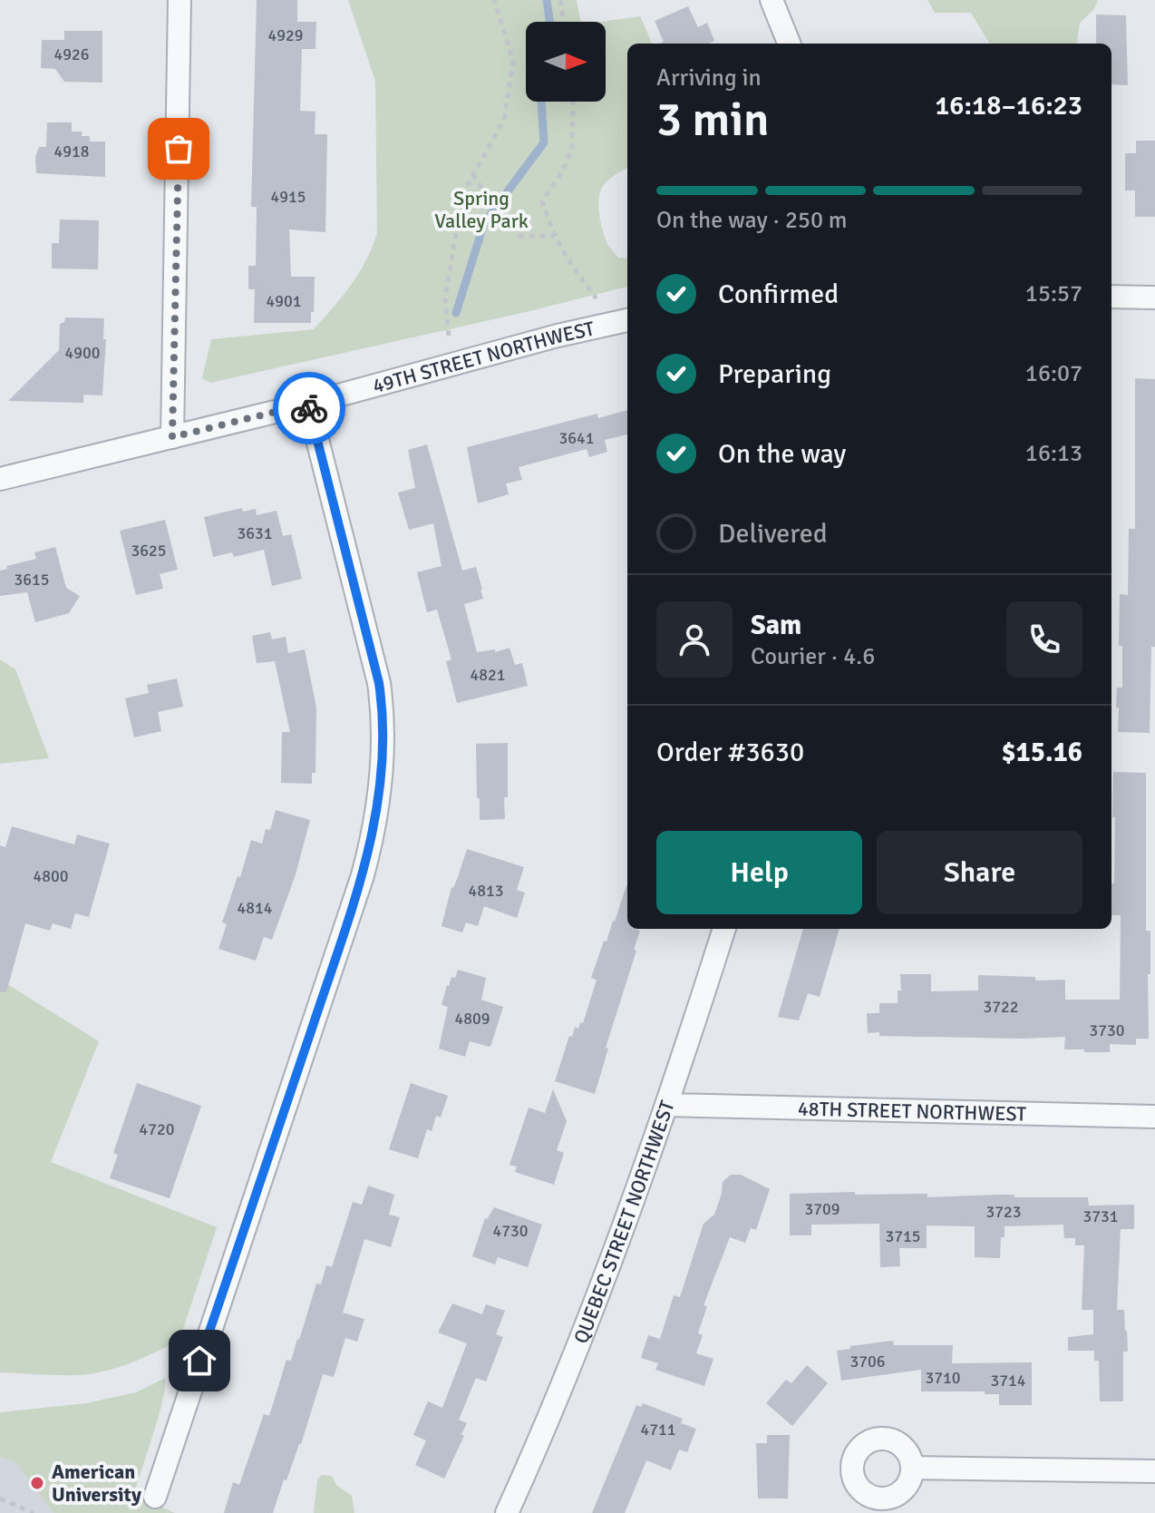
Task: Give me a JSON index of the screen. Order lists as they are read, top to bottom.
{
  "streets": {
    "street": ["49TH STREET NORTHWEST", "48TH STREET NORTHWEST", "QUEBEC STREET NORTHWEST"]
  },
  "crossings": [
    ["48TH STREET NORTHWEST", "QUEBEC STREET NORTHWEST"]
  ],
  "parks": ["Spring Valley Park"],
  "places": ["American University"],
  "house_numbers": [
    "4929",
    "4926",
    "4918",
    "4915",
    "4901",
    "4900",
    "3641",
    "3631",
    "3625",
    "3615",
    "4821",
    "4800",
    "4813",
    "4814",
    "3722",
    "4809",
    "3730",
    "4720",
    "3709",
    "3723",
    "3731",
    "4730",
    "3715",
    "3706",
    "3710",
    "3714",
    "4711"
  ],
  "north": "right",
  "page": {
    "heading": ["3 min", "Arriving in", "16:18–16:23"],
    "panel": [
      "Sam",
      "Courier · 4.6",
      "Order #3630",
      "$15.16"
    ],
    "bar": "On the way · 250 m",
    "list": [
      ["Confirmed", "15:57"],
      ["Preparing", "16:07"],
      ["On the way", "16:13"],
      "Delivered"
    ],
    "buttons": ["Help", "Share"]
  }
}
